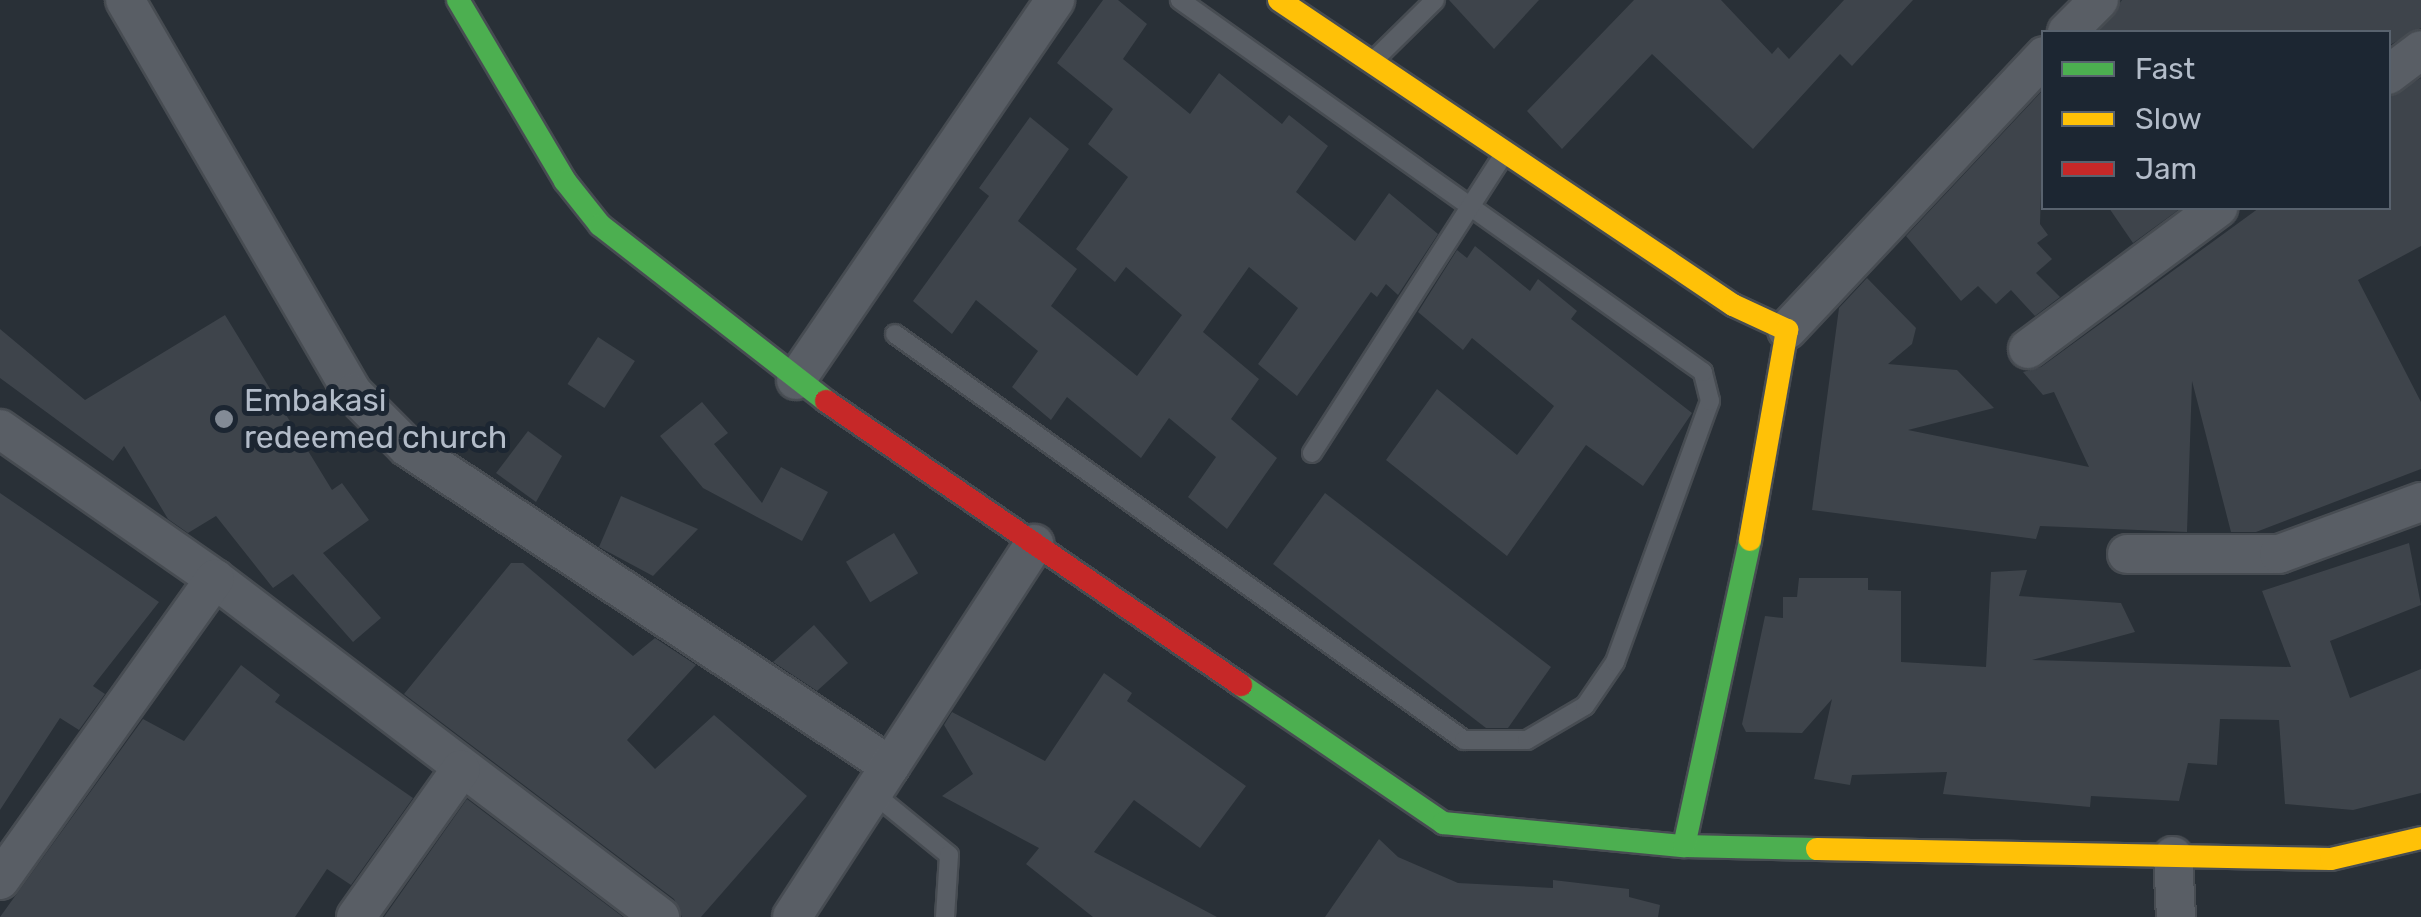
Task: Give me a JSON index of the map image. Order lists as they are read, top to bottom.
{
  "places": ["Embakasi redeemed church"],
  "legend": ["Fast", "Slow", "Jam"]
}
